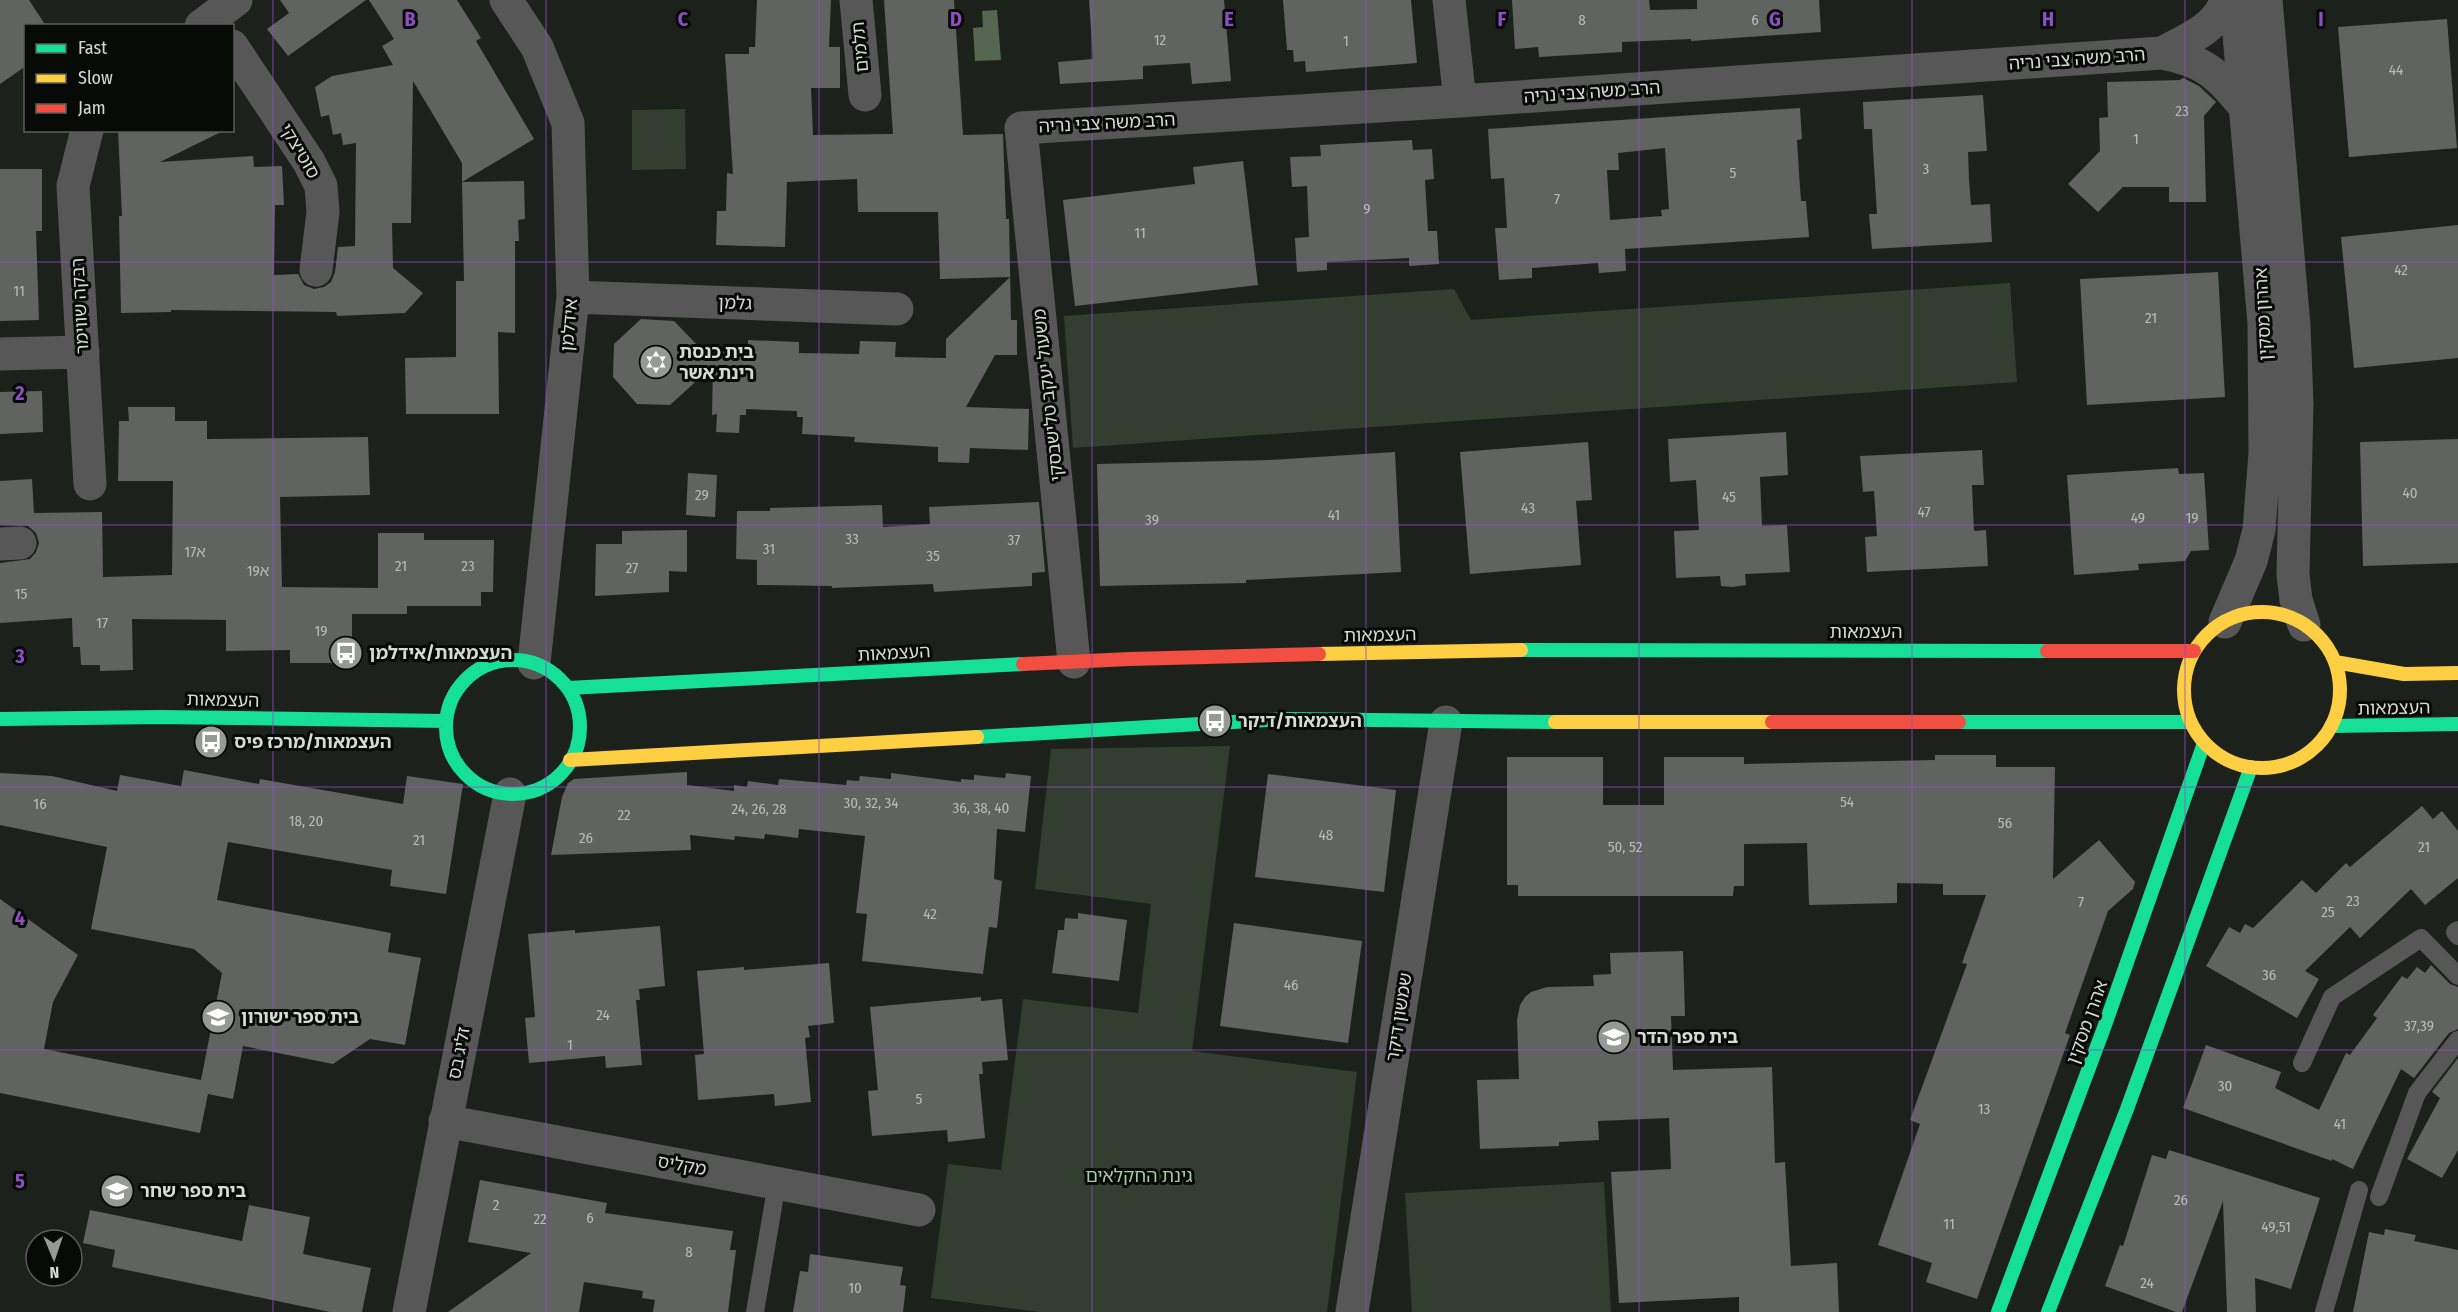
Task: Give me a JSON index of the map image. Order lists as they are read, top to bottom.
{
  "streets": {
    "main road": ["העצמאות", "אהרן מסקין"],
    "street": [
      "תלמים",
      "הרב משה צבי נריה",
      "סוטיצקי",
      "גלמן",
      "רבקה שווימר",
      "אהרון מסקין",
      "אידלמן",
      "משעול יעקב טלישבסקי",
      "שמשון דיקר",
      "זליג בס",
      "מקליס"
    ]
  },
  "crossings": [
    ["הרב משה צבי נריה", "אהרון מסקין"],
    ["הרב משה צבי נריה", "משעול יעקב טלישבסקי"],
    ["גלמן", "אידלמן"],
    ["אהרון מסקין", "העצמאות"],
    ["אהרון מסקין", "אהרן מסקין"],
    ["אידלמן", "העצמאות"],
    ["אידלמן", "זליג בס"],
    ["משעול יעקב טלישבסקי", "העצמאות"],
    ["העצמאות", "אהרן מסקין"],
    ["העצמאות", "זליג בס"],
    ["זליג בס", "מקליס"]
  ],
  "parks": ["גינת החקלאים"],
  "places": {
    "synagogue": ["בית כנסת רינת אשר"],
    "bus stop": ["העצמאות/אידלמן", "העצמאות/דיקר", "העצמאות/מרכז פיס"],
    "school or university": ["בית ספר ישורון", "בית ספר הדר", "בית ספר שחר"]
  },
  "house_numbers": [
    "8",
    "6",
    "12",
    "1",
    "44",
    "23",
    "1",
    "3",
    "5",
    "7",
    "9",
    "11",
    "42",
    "11",
    "21",
    "40",
    "29",
    "45",
    "43",
    "47",
    "41",
    "49",
    "19",
    "39",
    "33",
    "37",
    "31",
    "17א",
    "35",
    "21",
    "23",
    "27",
    "19א",
    "15",
    "17",
    "19",
    "54",
    "30, 32, 34",
    "16",
    "36, 38, 40",
    "24, 26, 28",
    "22",
    "18, 20",
    "56",
    "48",
    "26",
    "21",
    "50, 52",
    "21",
    "23",
    "7",
    "25",
    "42",
    "36",
    "46",
    "24",
    "37,39",
    "1",
    "30",
    "5",
    "13",
    "41",
    "26",
    "2",
    "6",
    "22",
    "11",
    "49,51",
    "8",
    "24",
    "10"
  ],
  "legend": ["Fast", "Slow", "Jam"],
  "north": "bottom",
  "grid": {
    "columns": [
      "B",
      "C",
      "D",
      "E",
      "F",
      "G",
      "H",
      "I"
    ],
    "rows": [
      "2",
      "3",
      "4",
      "5"
    ]
  }
}
